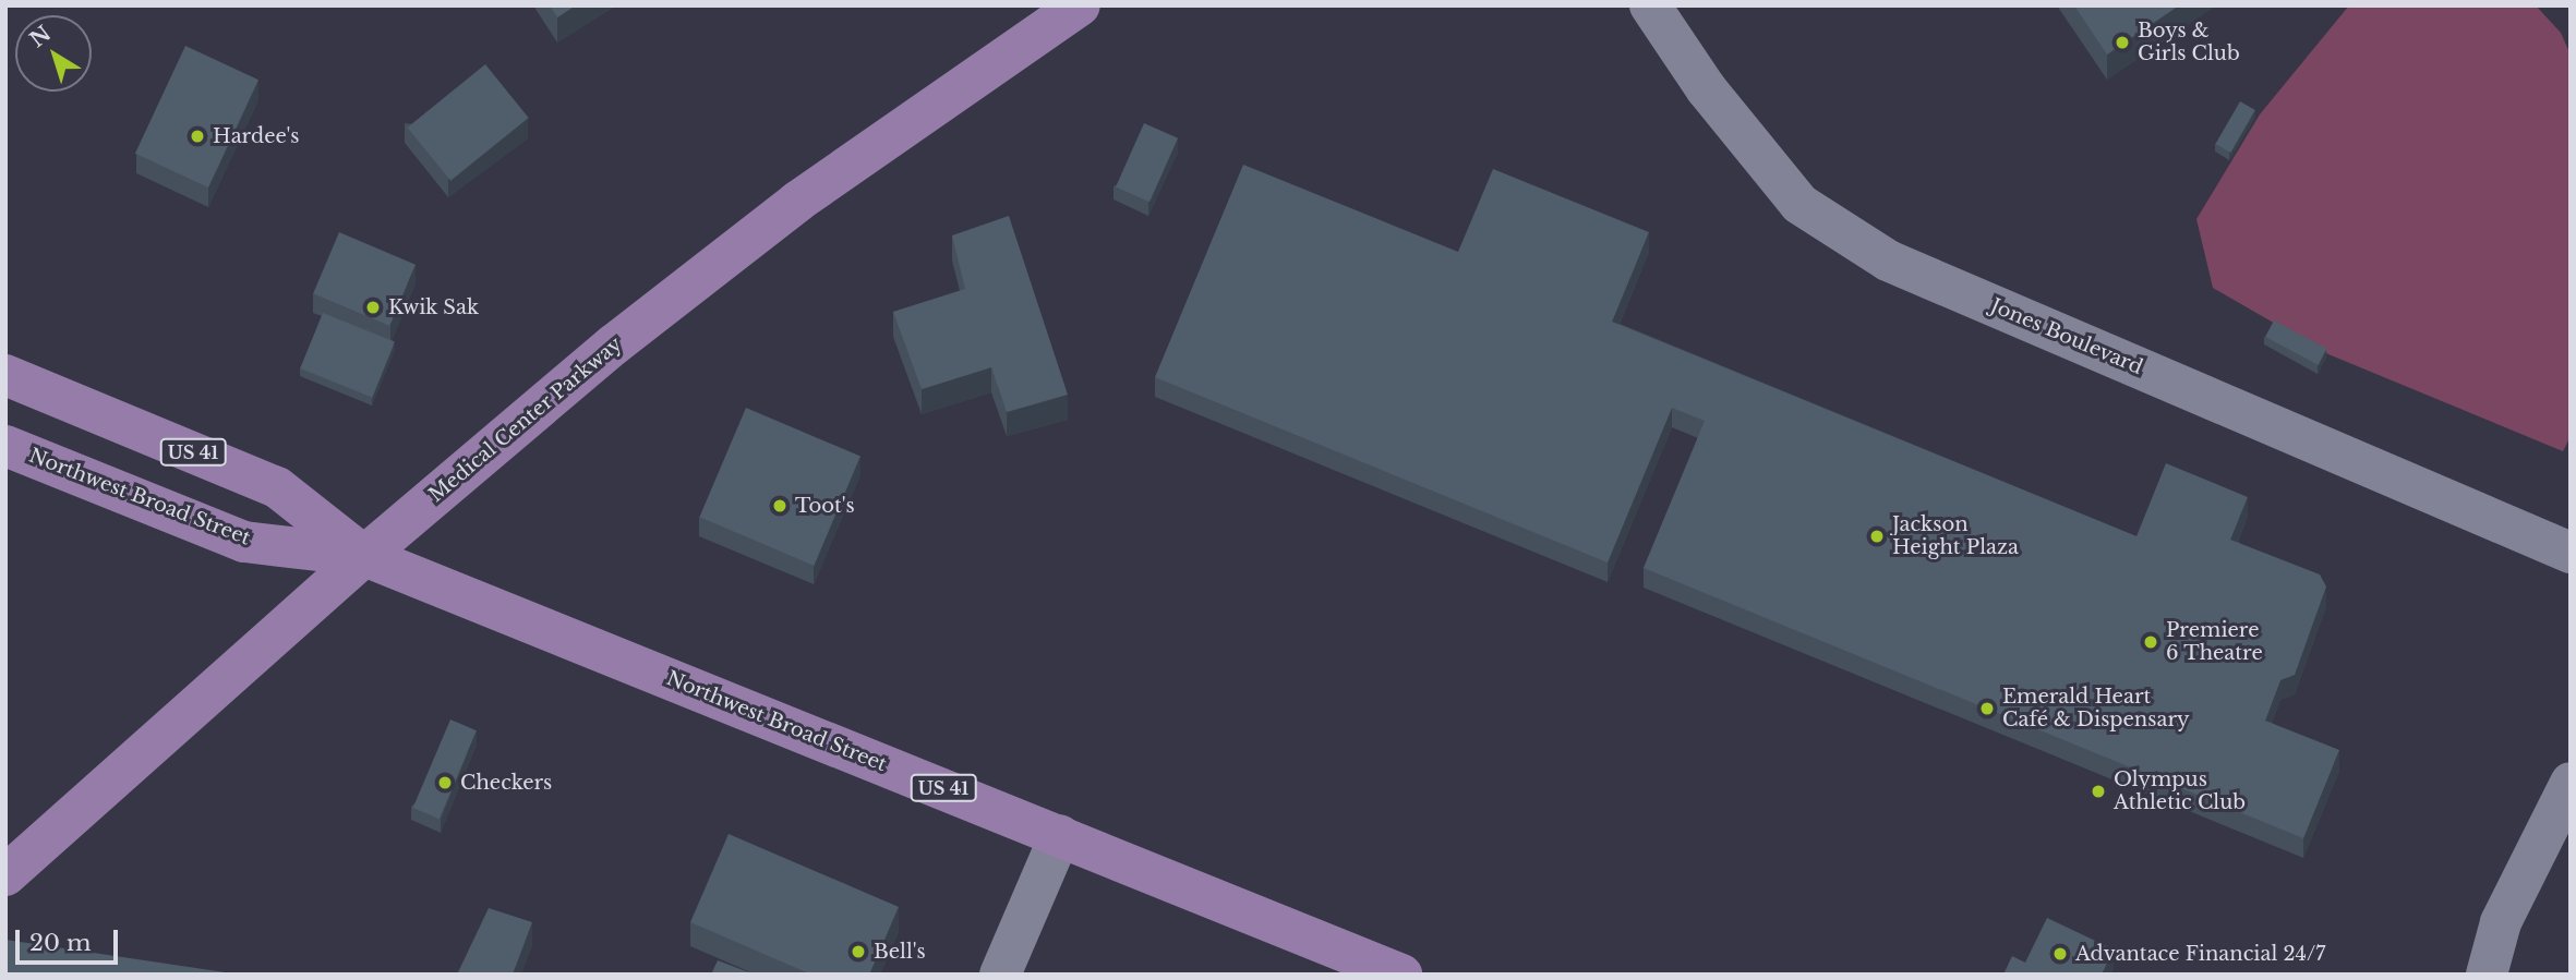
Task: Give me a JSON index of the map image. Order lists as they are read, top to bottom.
{
  "streets": {
    "main road": ["Medical Center Parkway", "US 41", "Northwest Broad Street"],
    "street": ["Jones Boulevard"]
  },
  "crossings": [
    ["Medical Center Parkway", "Northwest Broad Street"]
  ],
  "places": [
    "Boys & Girls Club",
    "Hardee's",
    "Kwik Sak",
    "Toot's",
    "Jackson Height Plaza",
    "Premiere 6 Theatre",
    "Emerald Heart Café & Dispensary",
    "Checkers",
    "Olympus Athletic Club",
    "Bell's",
    "Advantace Financial 24/7"
  ],
  "scale_bar": "20 m",
  "north": "top left"
}
